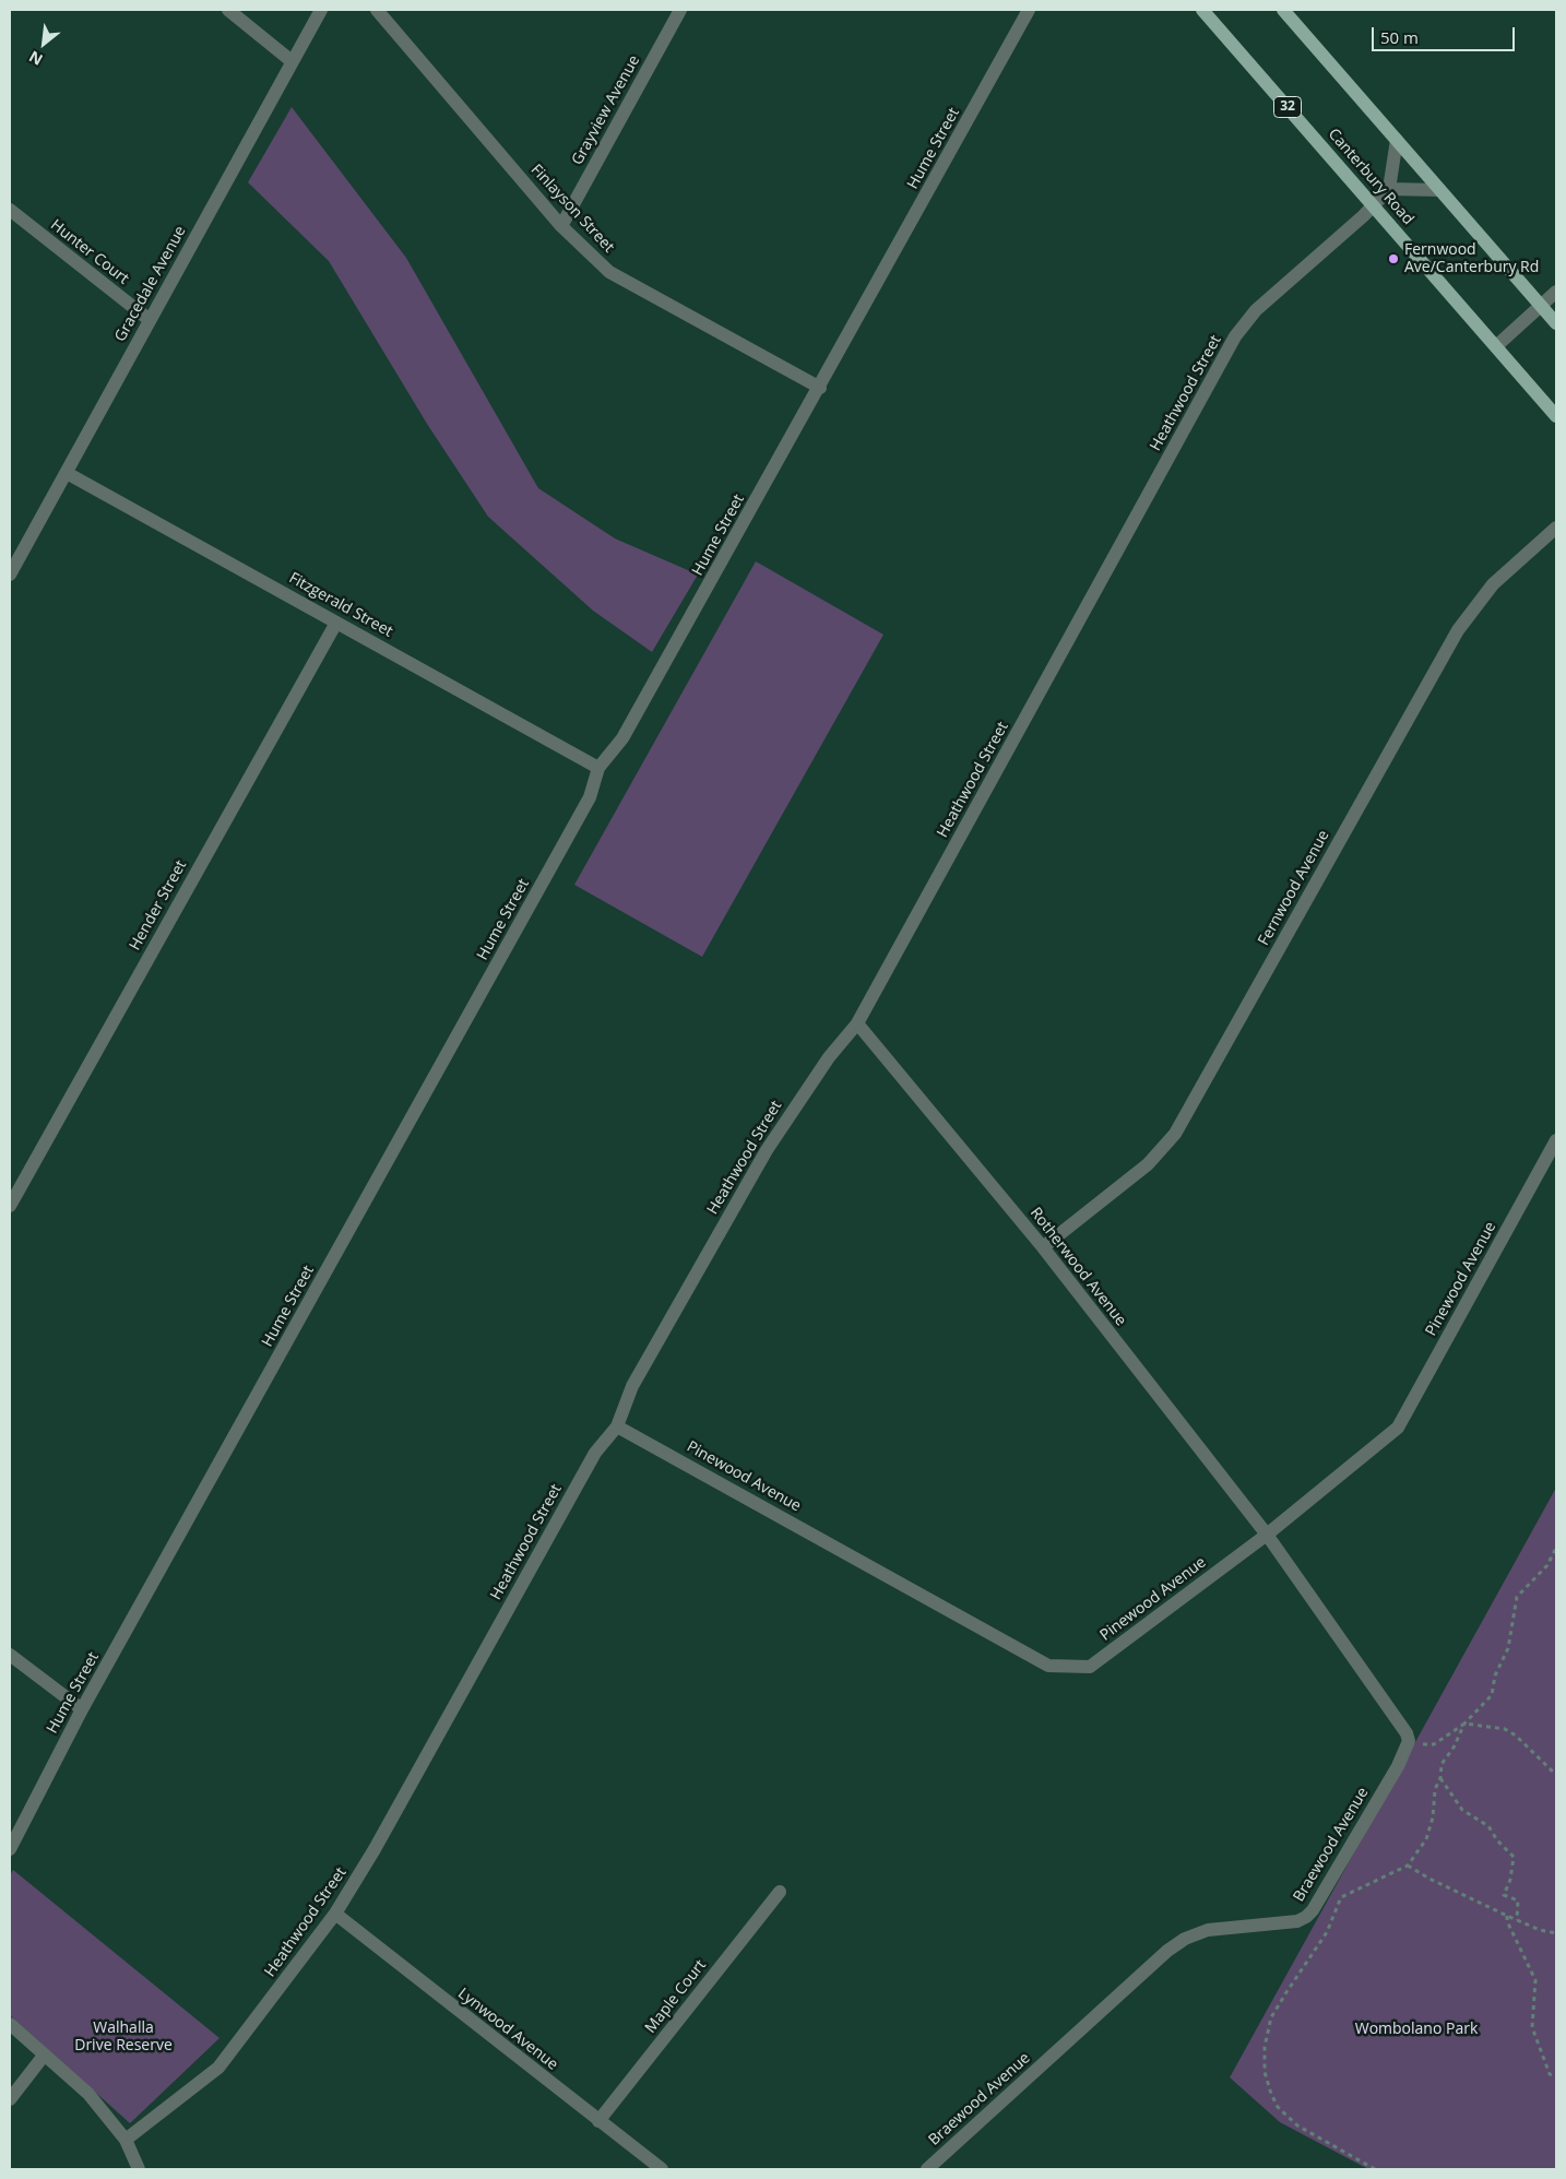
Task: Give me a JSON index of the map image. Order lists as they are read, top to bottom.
{
  "streets": {
    "main road": ["32", "Canterbury Road"],
    "street": [
      "Grayview Avenue",
      "Hume Street",
      "Finlayson Street",
      "Hunter Court",
      "Gracedale Avenue",
      "Heathwood Street",
      "Fitzgerald Street",
      "Fernwood Avenue",
      "Hender Street",
      "Rotherwood Avenue",
      "Pinewood Avenue",
      "Braewood Avenue",
      "Maple Court",
      "Lynwood Avenue"
    ]
  },
  "crossings": [
    ["Grayview Avenue", "Finlayson Street"],
    ["Hume Street", "Finlayson Street"],
    ["Hume Street", "Fitzgerald Street"],
    ["Canterbury Road", "Heathwood Street"],
    ["Hunter Court", "Gracedale Avenue"],
    ["Gracedale Avenue", "Fitzgerald Street"],
    ["Heathwood Street", "Rotherwood Avenue"],
    ["Heathwood Street", "Pinewood Avenue"],
    ["Heathwood Street", "Lynwood Avenue"],
    ["Fitzgerald Street", "Hender Street"],
    ["Fernwood Avenue", "Rotherwood Avenue"],
    ["Rotherwood Avenue", "Pinewood Avenue"],
    ["Maple Court", "Lynwood Avenue"]
  ],
  "parks": ["Walhalla Drive Reserve", "Wombolano Park"],
  "places": ["Fernwood Ave/Canterbury Rd"],
  "scale_bar": "50 m",
  "north": "bottom left"
}
